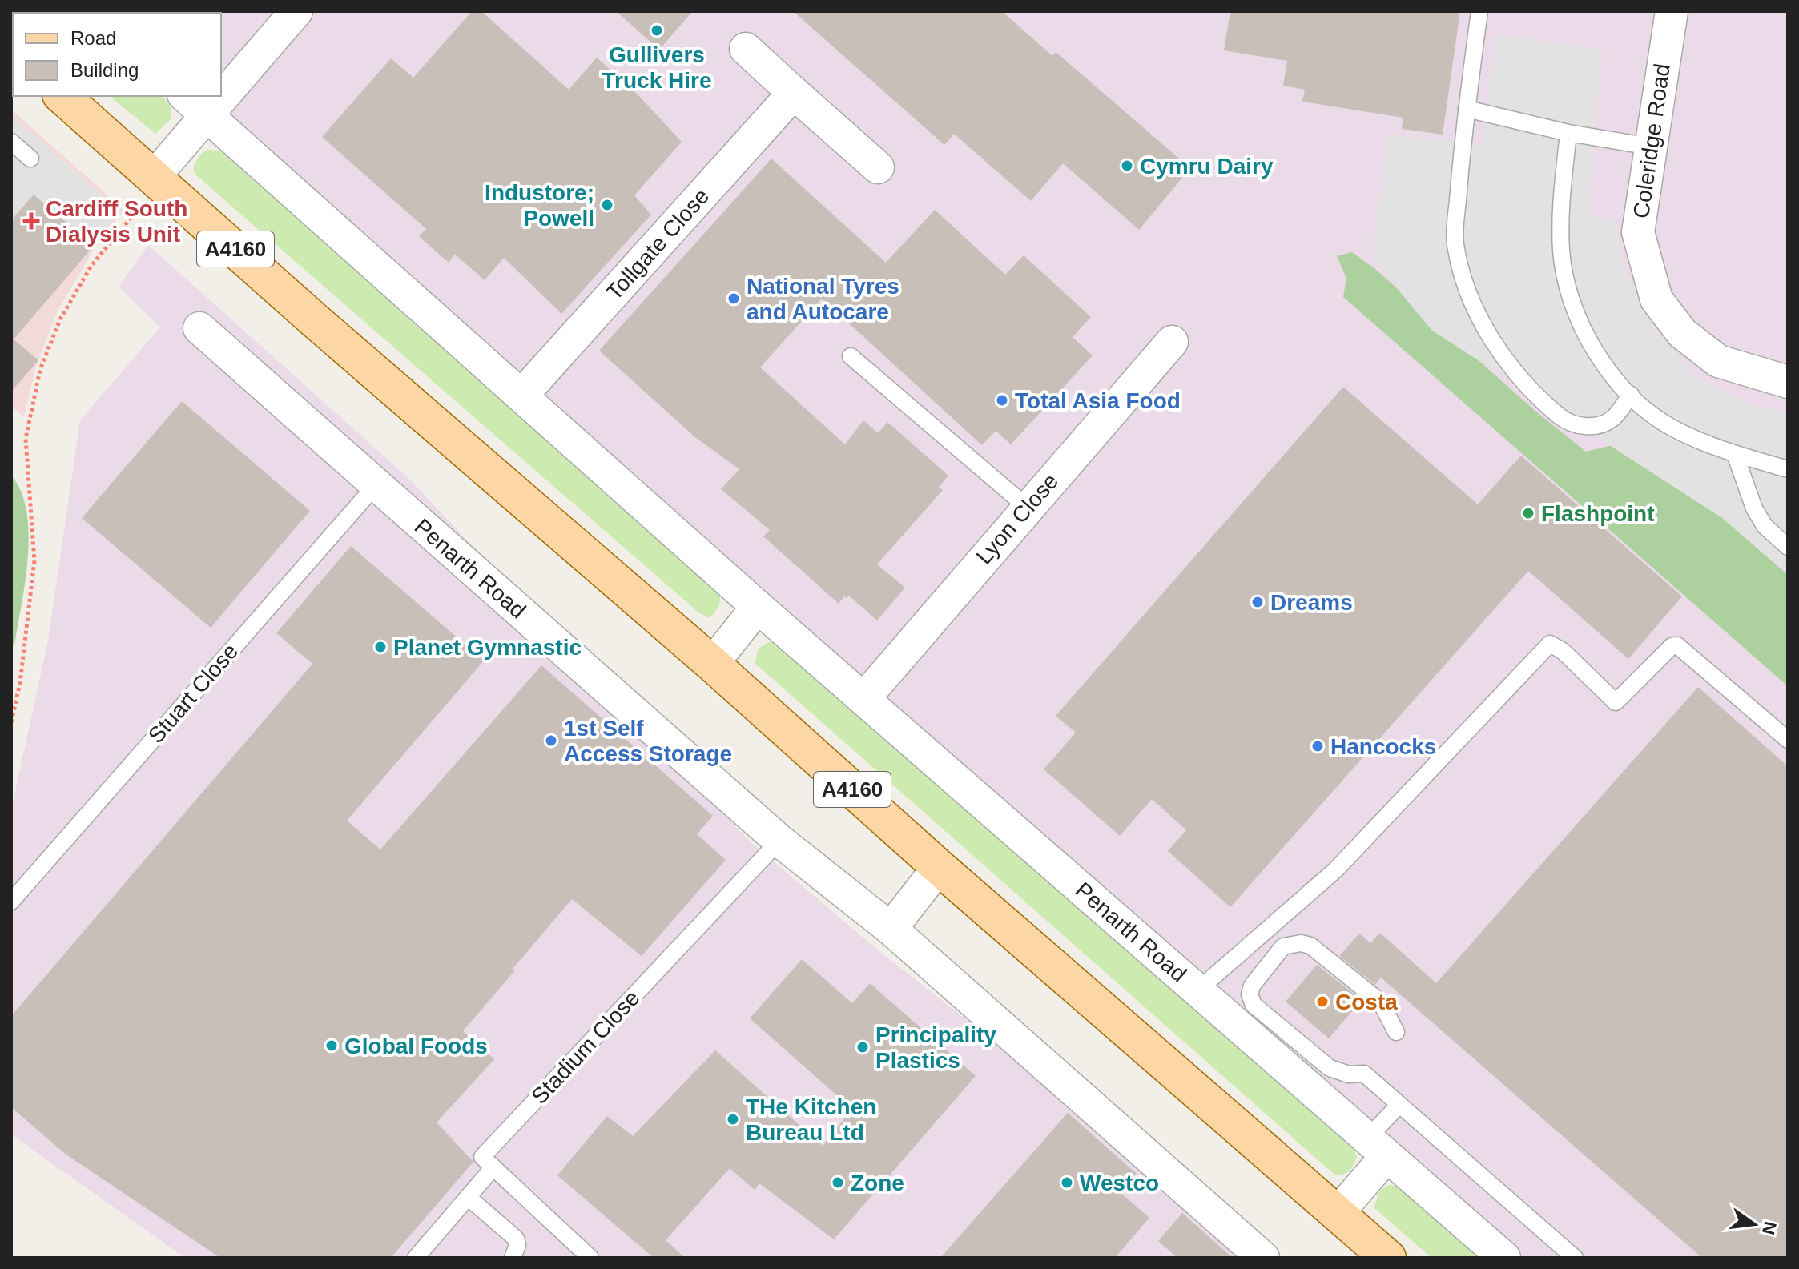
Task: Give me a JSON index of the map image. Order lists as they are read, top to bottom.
{
  "streets": {
    "main road": ["A4160"],
    "street": [
      "Coleridge Road",
      "Tollgate Close",
      "Lyon Close",
      "Penarth Road"
    ],
    "lane": ["Stuart Close", "Stadium Close"]
  },
  "crossings": [
    ["Tollgate Close", "Penarth Road"],
    ["Lyon Close", "Penarth Road"],
    ["Penarth Road", "Stuart Close"],
    ["Penarth Road", "Stadium Close"]
  ],
  "places": {
    "other": [
      "Gullivers Truck Hire",
      "Cymru Dairy",
      "Industore; Powell",
      "National Tyres and Autocare",
      "Total Asia Food",
      "Flashpoint",
      "Dreams",
      "Planet Gymnastic",
      "1st Self Access Storage",
      "Hancocks",
      "Costa",
      "Global Foods",
      "Principality Plastics",
      "THe Kitchen Bureau Ltd",
      "Zone",
      "Westco"
    ],
    "health": ["Cardiff South Dialysis Unit"]
  },
  "legend": ["Road", "Building"],
  "north": "right"
}
